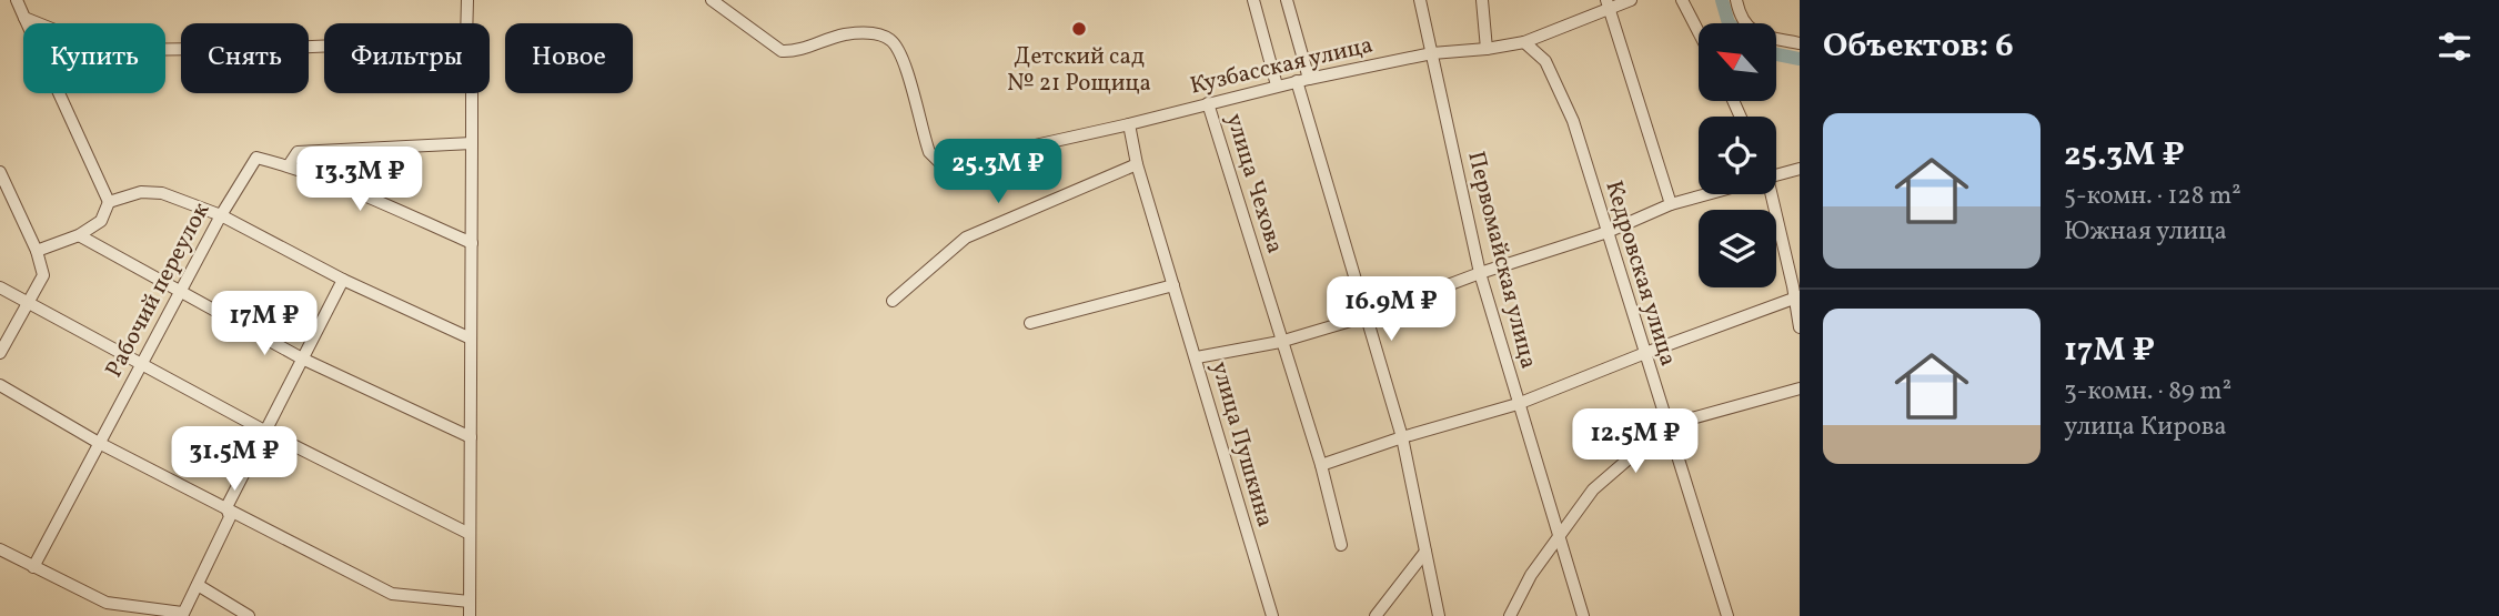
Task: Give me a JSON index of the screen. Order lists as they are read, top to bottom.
{
  "streets": {
    "street": [
      "Кузбасская улица",
      "улица Чехова",
      "Первомайская улица",
      "Кедровская улица",
      "Рабочий переулок",
      "улица Пушкина"
    ]
  },
  "crossings": [
    ["Кузбасская улица", "улица Чехова"],
    ["Кузбасская улица", "Первомайская улица"],
    ["Кузбасская улица", "Кедровская улица"],
    ["Кузбасская улица", "улица Пушкина"]
  ],
  "places": ["Детский сад № 21 Рощица"],
  "north": "top left",
  "page": {
    "heading": "Объектов: 6",
    "chip": [
      "Купить",
      "Снять",
      "Фильтры",
      "Новое"
    ],
    "list": [
      {
        "name": "25.3M ₽",
        "note": "5-комн. · 128 m² · Южная улица"
      },
      {
        "name": "17M ₽",
        "note": "3-комн. · 89 m² · улица Кирова"
      }
    ],
    "price": [
      "25.3M ₽",
      "13.3M ₽",
      "16.9M ₽",
      "17M ₽",
      "12.5M ₽",
      "31.5M ₽"
    ]
  }
}
